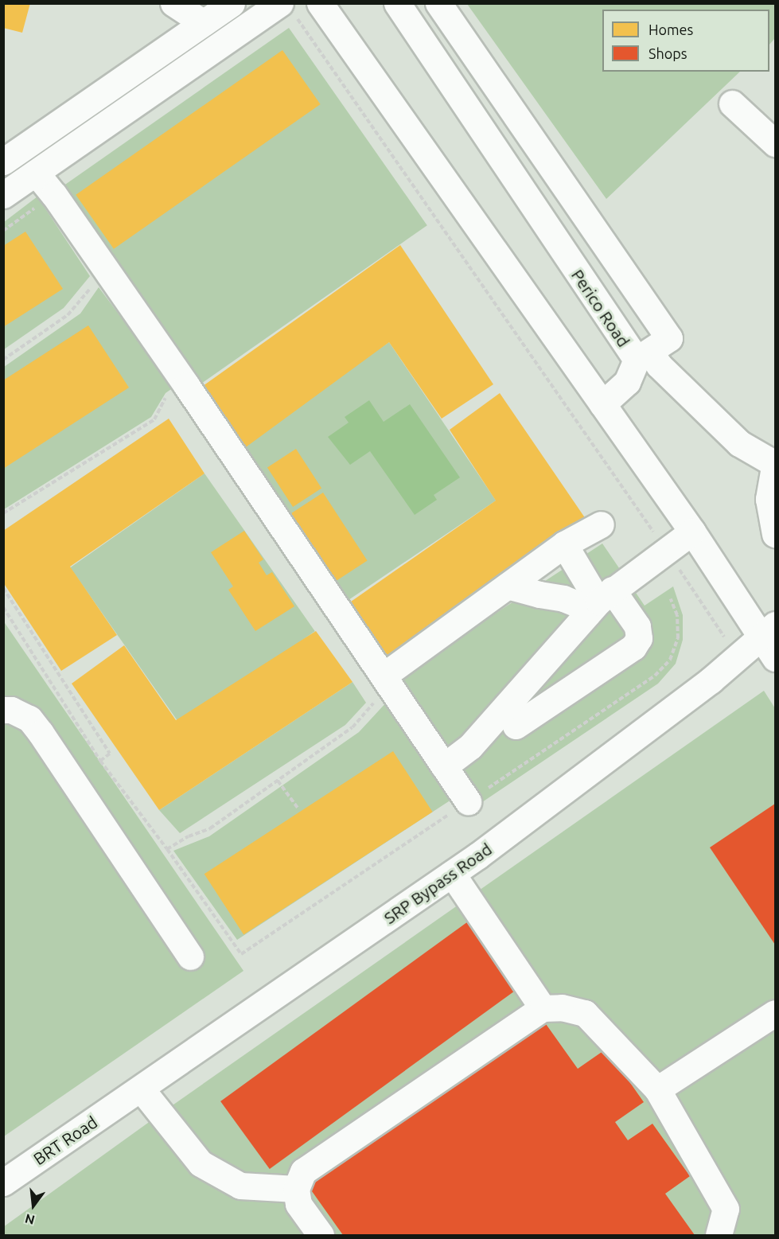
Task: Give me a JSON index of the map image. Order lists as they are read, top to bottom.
{
  "streets": {
    "street": ["Perico Road", "SRP Bypass Road", "BRT Road"]
  },
  "crossings": [
    ["SRP Bypass Road", "BRT Road"]
  ],
  "legend": ["Homes", "Shops"],
  "north": "bottom"
}
